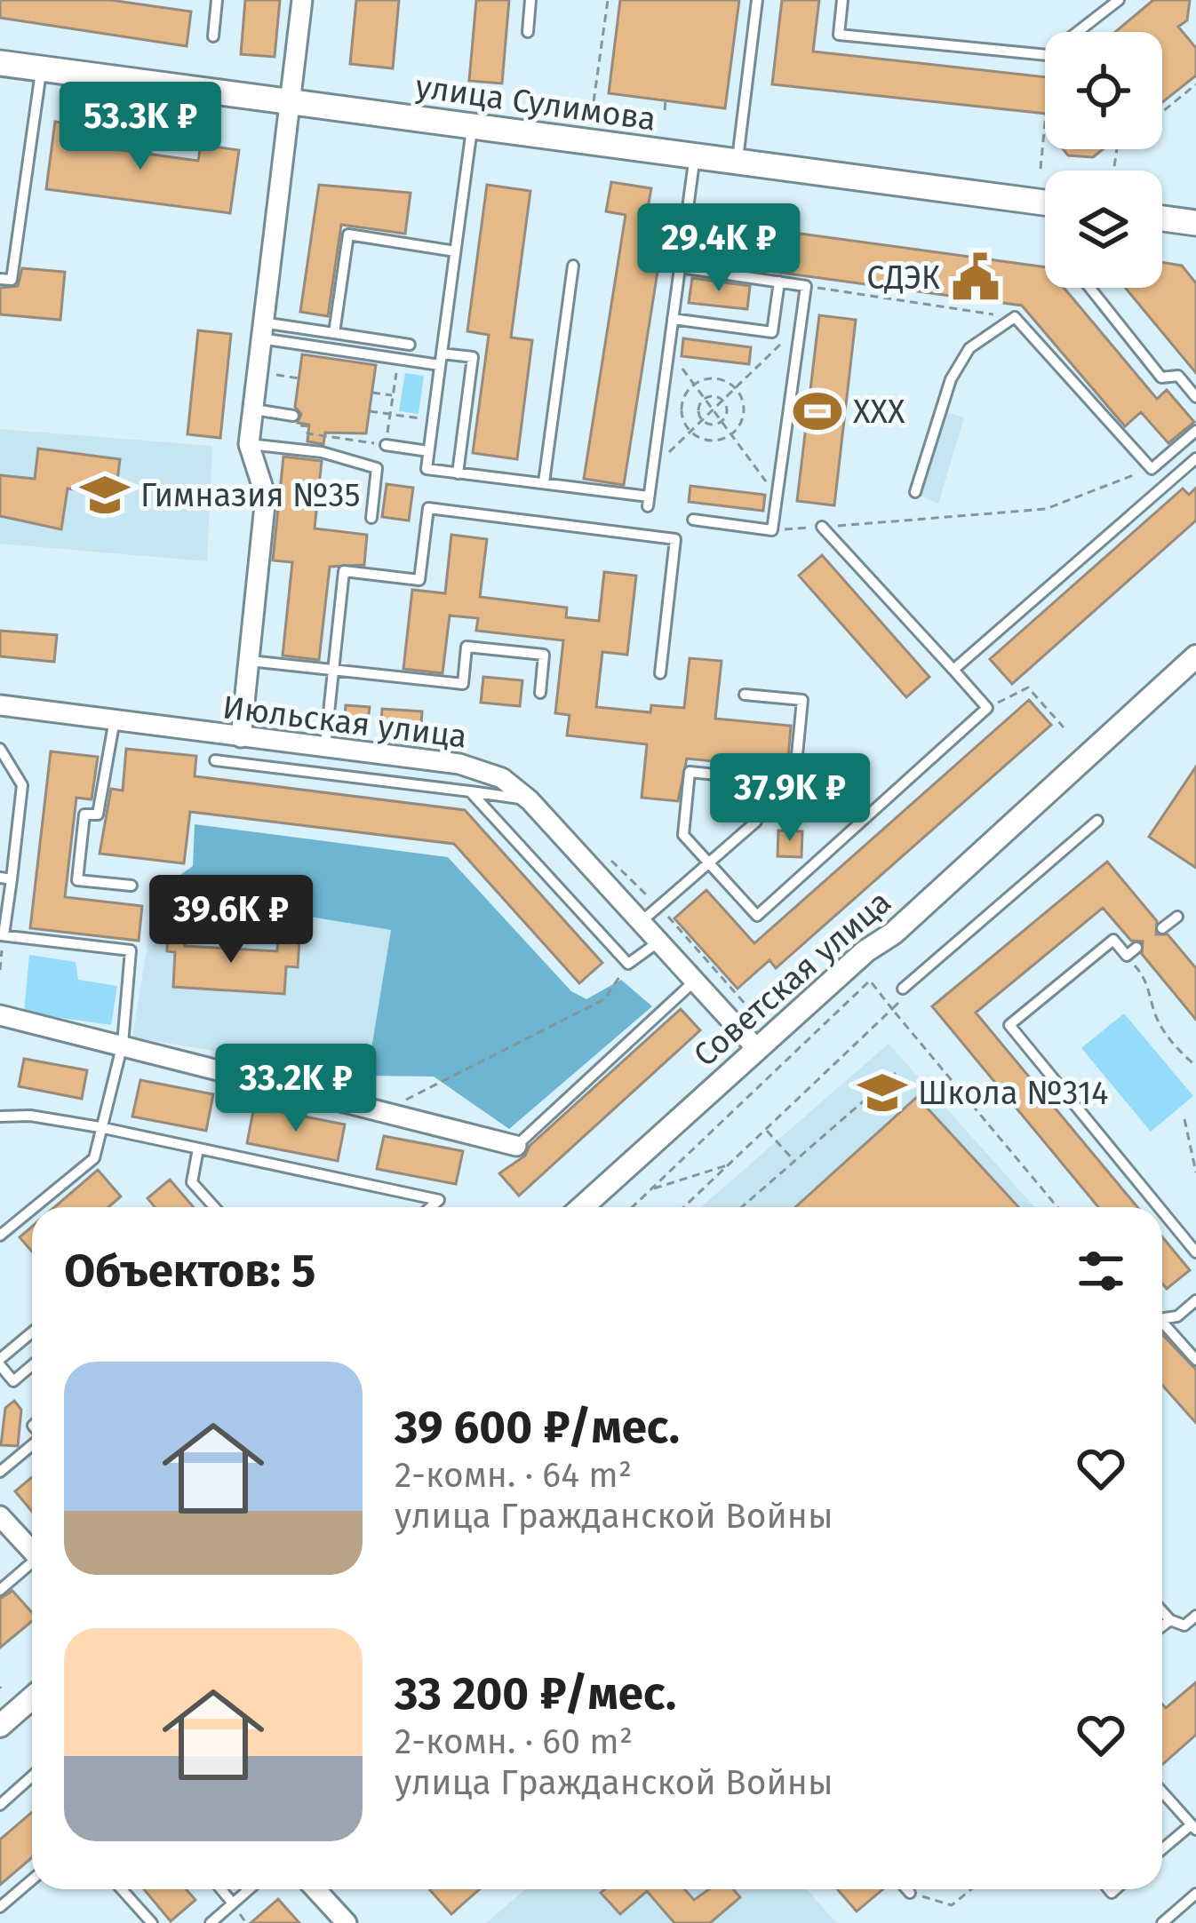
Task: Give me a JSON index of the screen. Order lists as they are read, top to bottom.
{
  "streets": {
    "main road": ["улица Сулимова"],
    "street": ["Июльская улица", "Советская улица"]
  },
  "crossings": [
    ["Июльская улица", "Советская улица"]
  ],
  "places": {
    "public building": ["СДЭК"],
    "sports": ["XXX"],
    "school or university": ["Гимназия №35", "Школа №314"]
  },
  "page": {
    "price": [
      "53.3K ₽",
      "29.4K ₽",
      "37.9K ₽",
      "39.6K ₽",
      "33.2K ₽"
    ],
    "heading": "Объектов: 5",
    "list": [
      {
        "name": "39 600 ₽/мес.",
        "note": "2-комн. · 64 m² · улица Гражданской Войны"
      },
      {
        "name": "33 200 ₽/мес.",
        "note": "2-комн. · 60 m² · улица Гражданской Войны"
      }
    ]
  }
}
